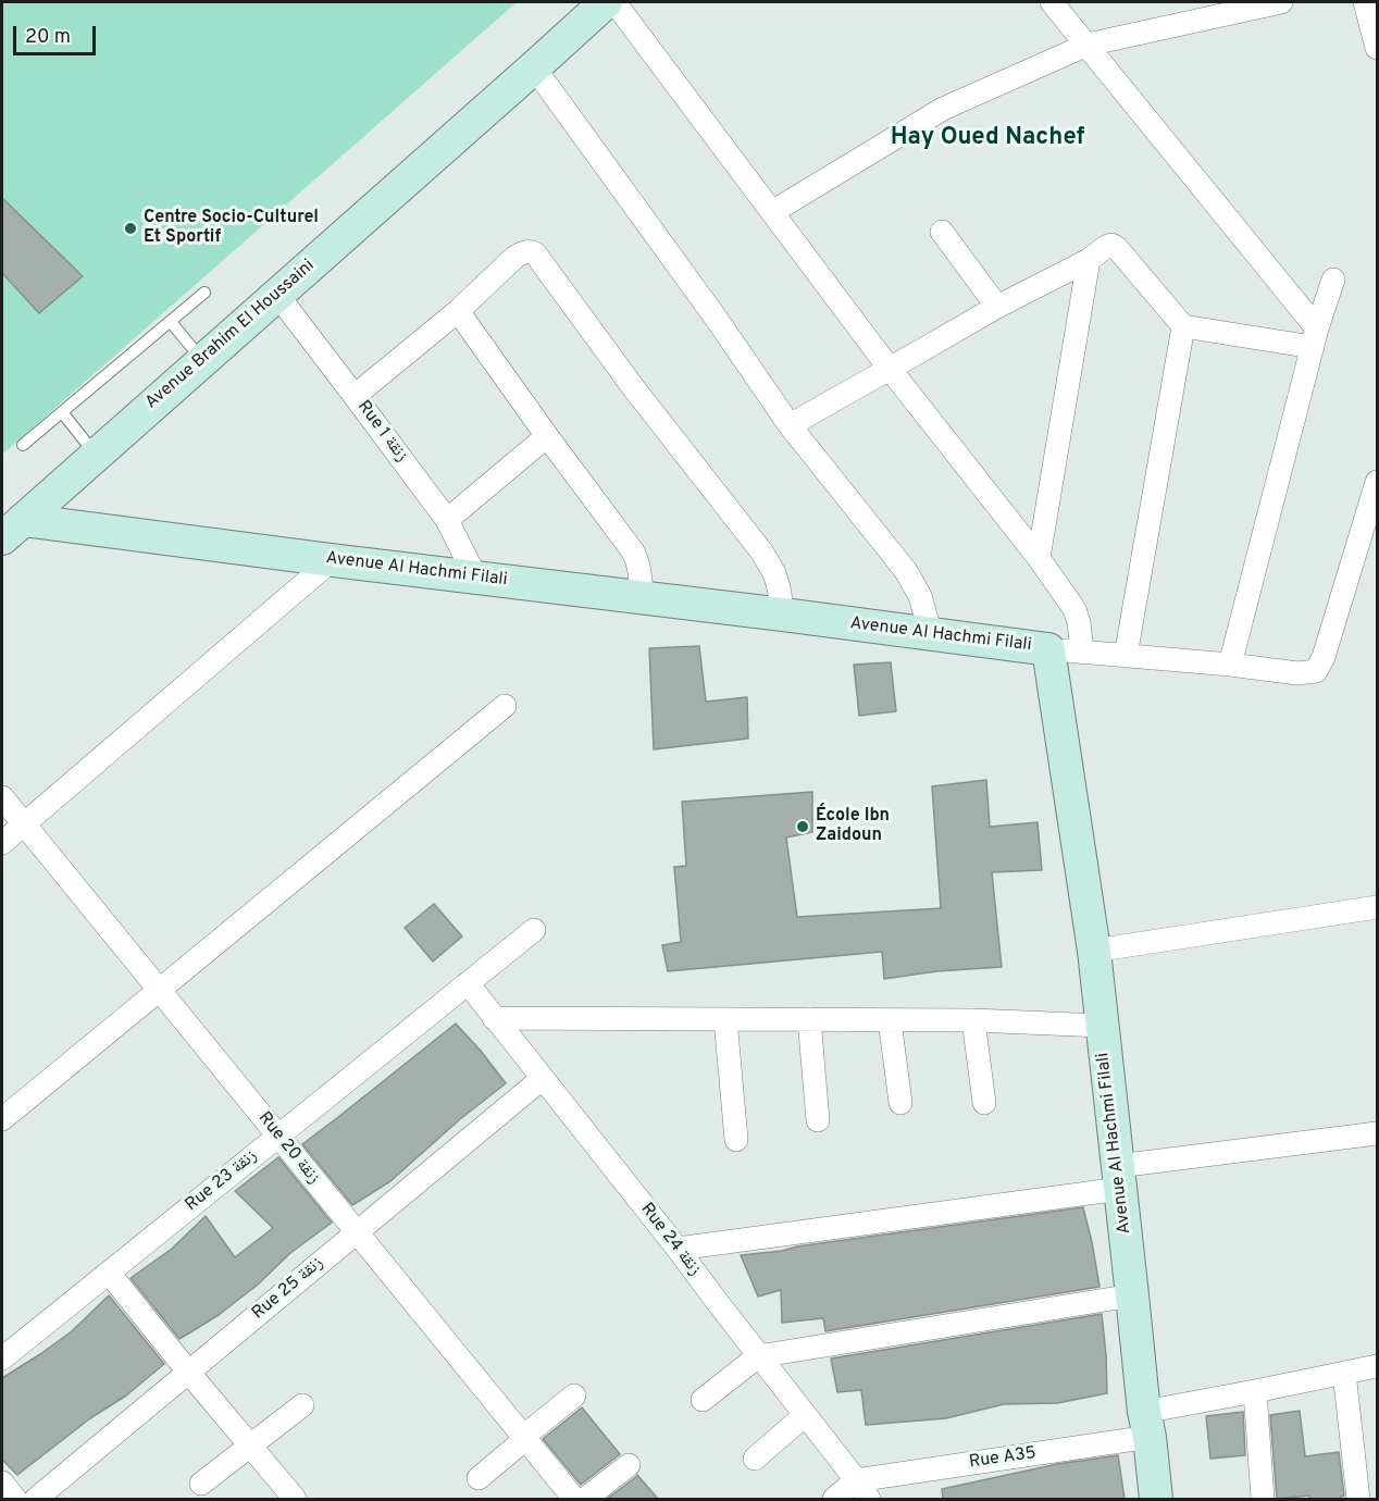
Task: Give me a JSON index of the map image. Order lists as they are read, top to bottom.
{
  "streets": {
    "street": [
      "Avenue Brahim El Houssaini",
      "Rue 1 زنقة",
      "Avenue Al Hachmi Filali",
      "Rue 20 زنقة",
      "Rue 23 زنقة",
      "Rue 24 زنقة",
      "Rue 25 زنقة",
      "Rue A35"
    ]
  },
  "crossings": [
    ["Avenue Brahim El Houssaini", "Rue 1 زنقة"],
    ["Avenue Brahim El Houssaini", "Avenue Al Hachmi Filali"],
    ["Rue 1 زنقة", "Avenue Al Hachmi Filali"],
    ["Avenue Al Hachmi Filali", "Rue A35"],
    ["Rue 20 زنقة", "Rue 23 زنقة"],
    ["Rue 20 زنقة", "Rue 25 زنقة"],
    ["Rue 23 زنقة", "Rue 24 زنقة"],
    ["Rue 24 زنقة", "Rue 25 زنقة"],
    ["Rue 24 زنقة", "Rue A35"]
  ],
  "districts": ["Hay Oued Nachef"],
  "places": ["Centre Socio-Culturel Et Sportif", "École Ibn Zaidoun"],
  "scale_bar": "20 m"
}
